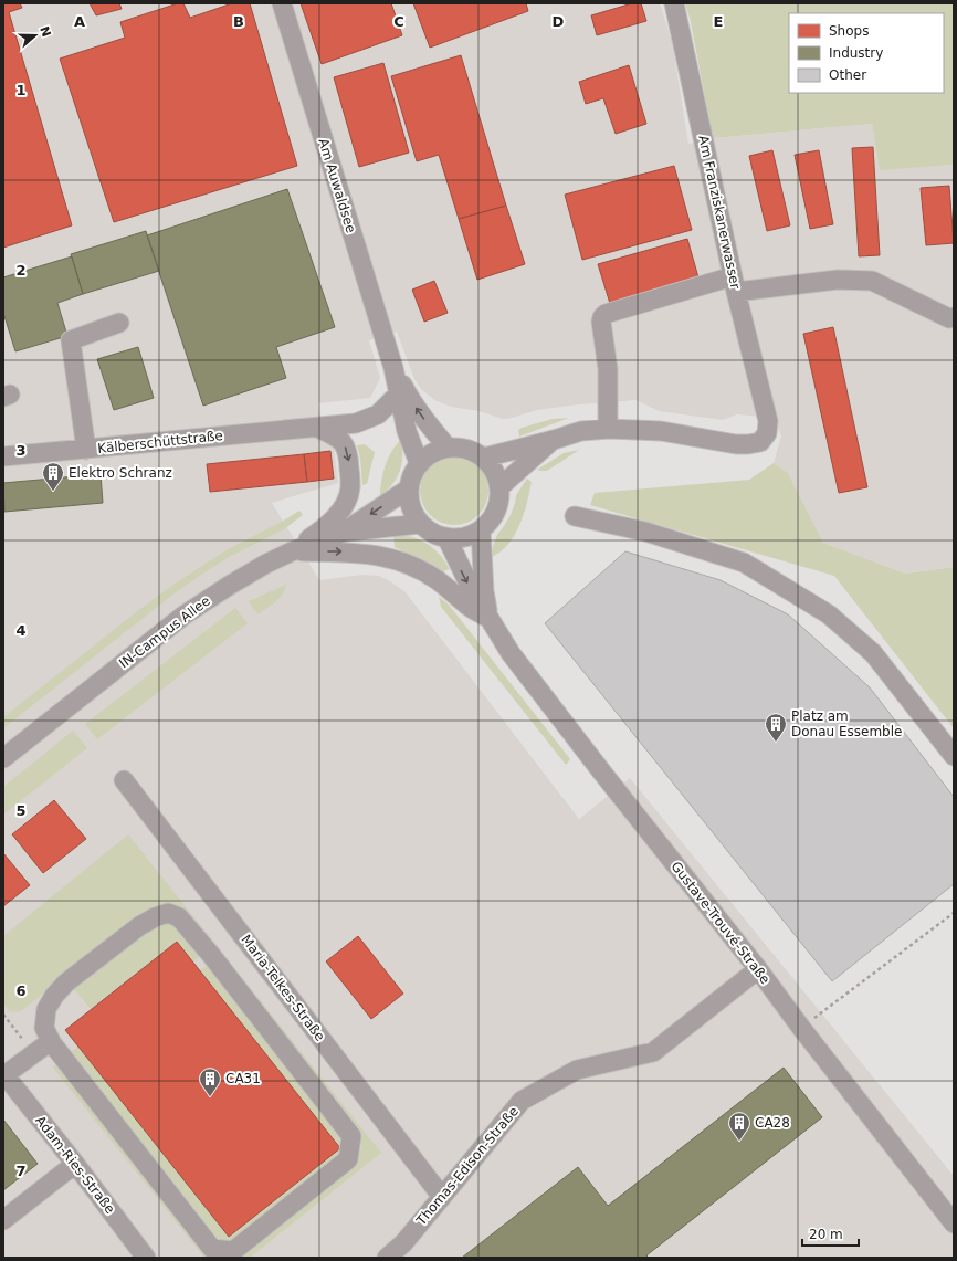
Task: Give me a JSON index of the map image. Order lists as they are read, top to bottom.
{
  "streets": {
    "street": [
      "Am Auwaldsee",
      "Am Franziskanerwasser",
      "Kälberschüttstraße",
      "IN-Campus Allee",
      "Gustave-Trouvé-Straße",
      "Maria-Telkes-Straße",
      "Adam-Ries-Straße",
      "Thomas-Edison-Straße"
    ]
  },
  "crossings": [
    ["Am Auwaldsee", "Kälberschüttstraße"],
    ["Am Auwaldsee", "IN-Campus Allee"],
    ["Am Auwaldsee", "Gustave-Trouvé-Straße"],
    ["IN-Campus Allee", "Gustave-Trouvé-Straße"],
    ["Gustave-Trouvé-Straße", "Thomas-Edison-Straße"],
    ["Maria-Telkes-Straße", "Thomas-Edison-Straße"]
  ],
  "places": {
    "building": [
      "Elektro Schranz",
      "Platz am Donau Essemble",
      "CA31",
      "CA28"
    ]
  },
  "legend": ["Shops", "Industry", "Other"],
  "scale_bar": "20 m",
  "north": "right",
  "grid": {
    "columns": [
      "A",
      "B",
      "C",
      "D",
      "E"
    ],
    "rows": [
      "1",
      "2",
      "3",
      "4",
      "5",
      "6",
      "7"
    ]
  }
}
